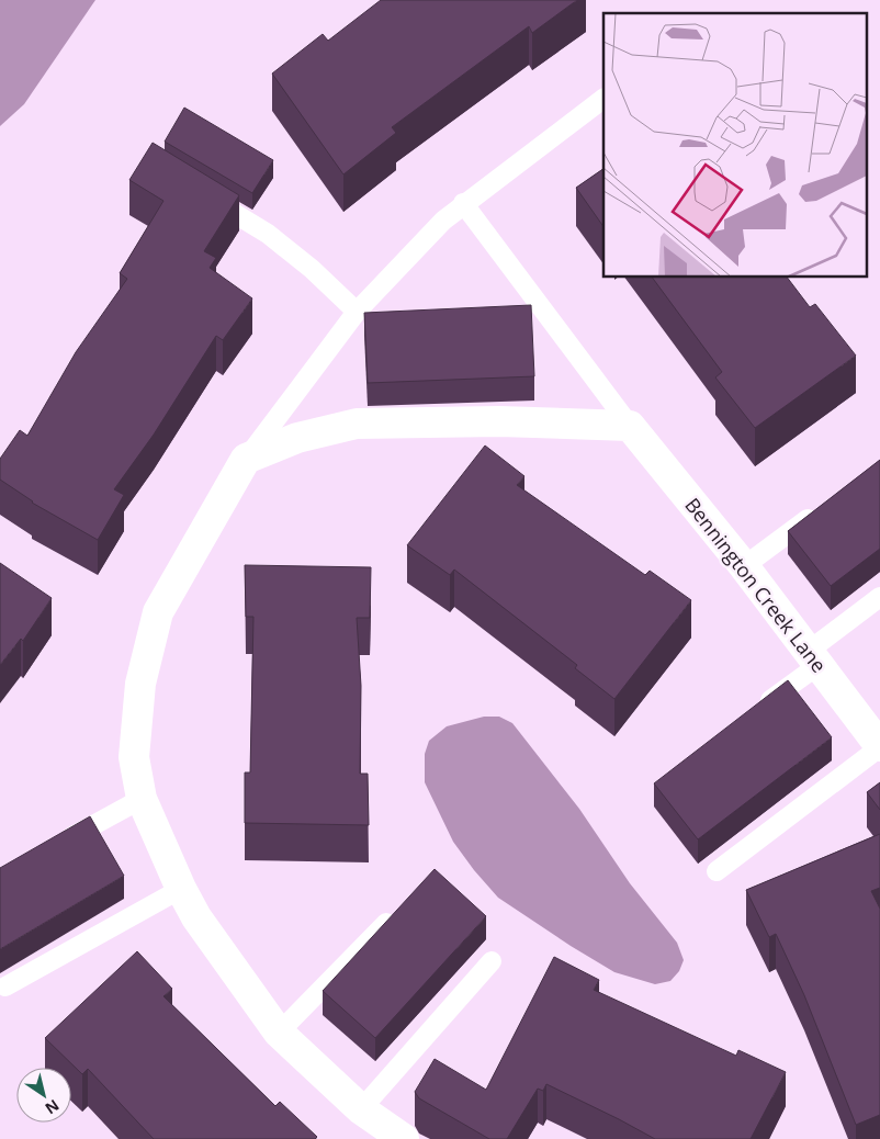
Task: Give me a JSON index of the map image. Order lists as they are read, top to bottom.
{
  "streets": {
    "street": ["Bennington Creek Lane"]
  },
  "north": "bottom right"
}
